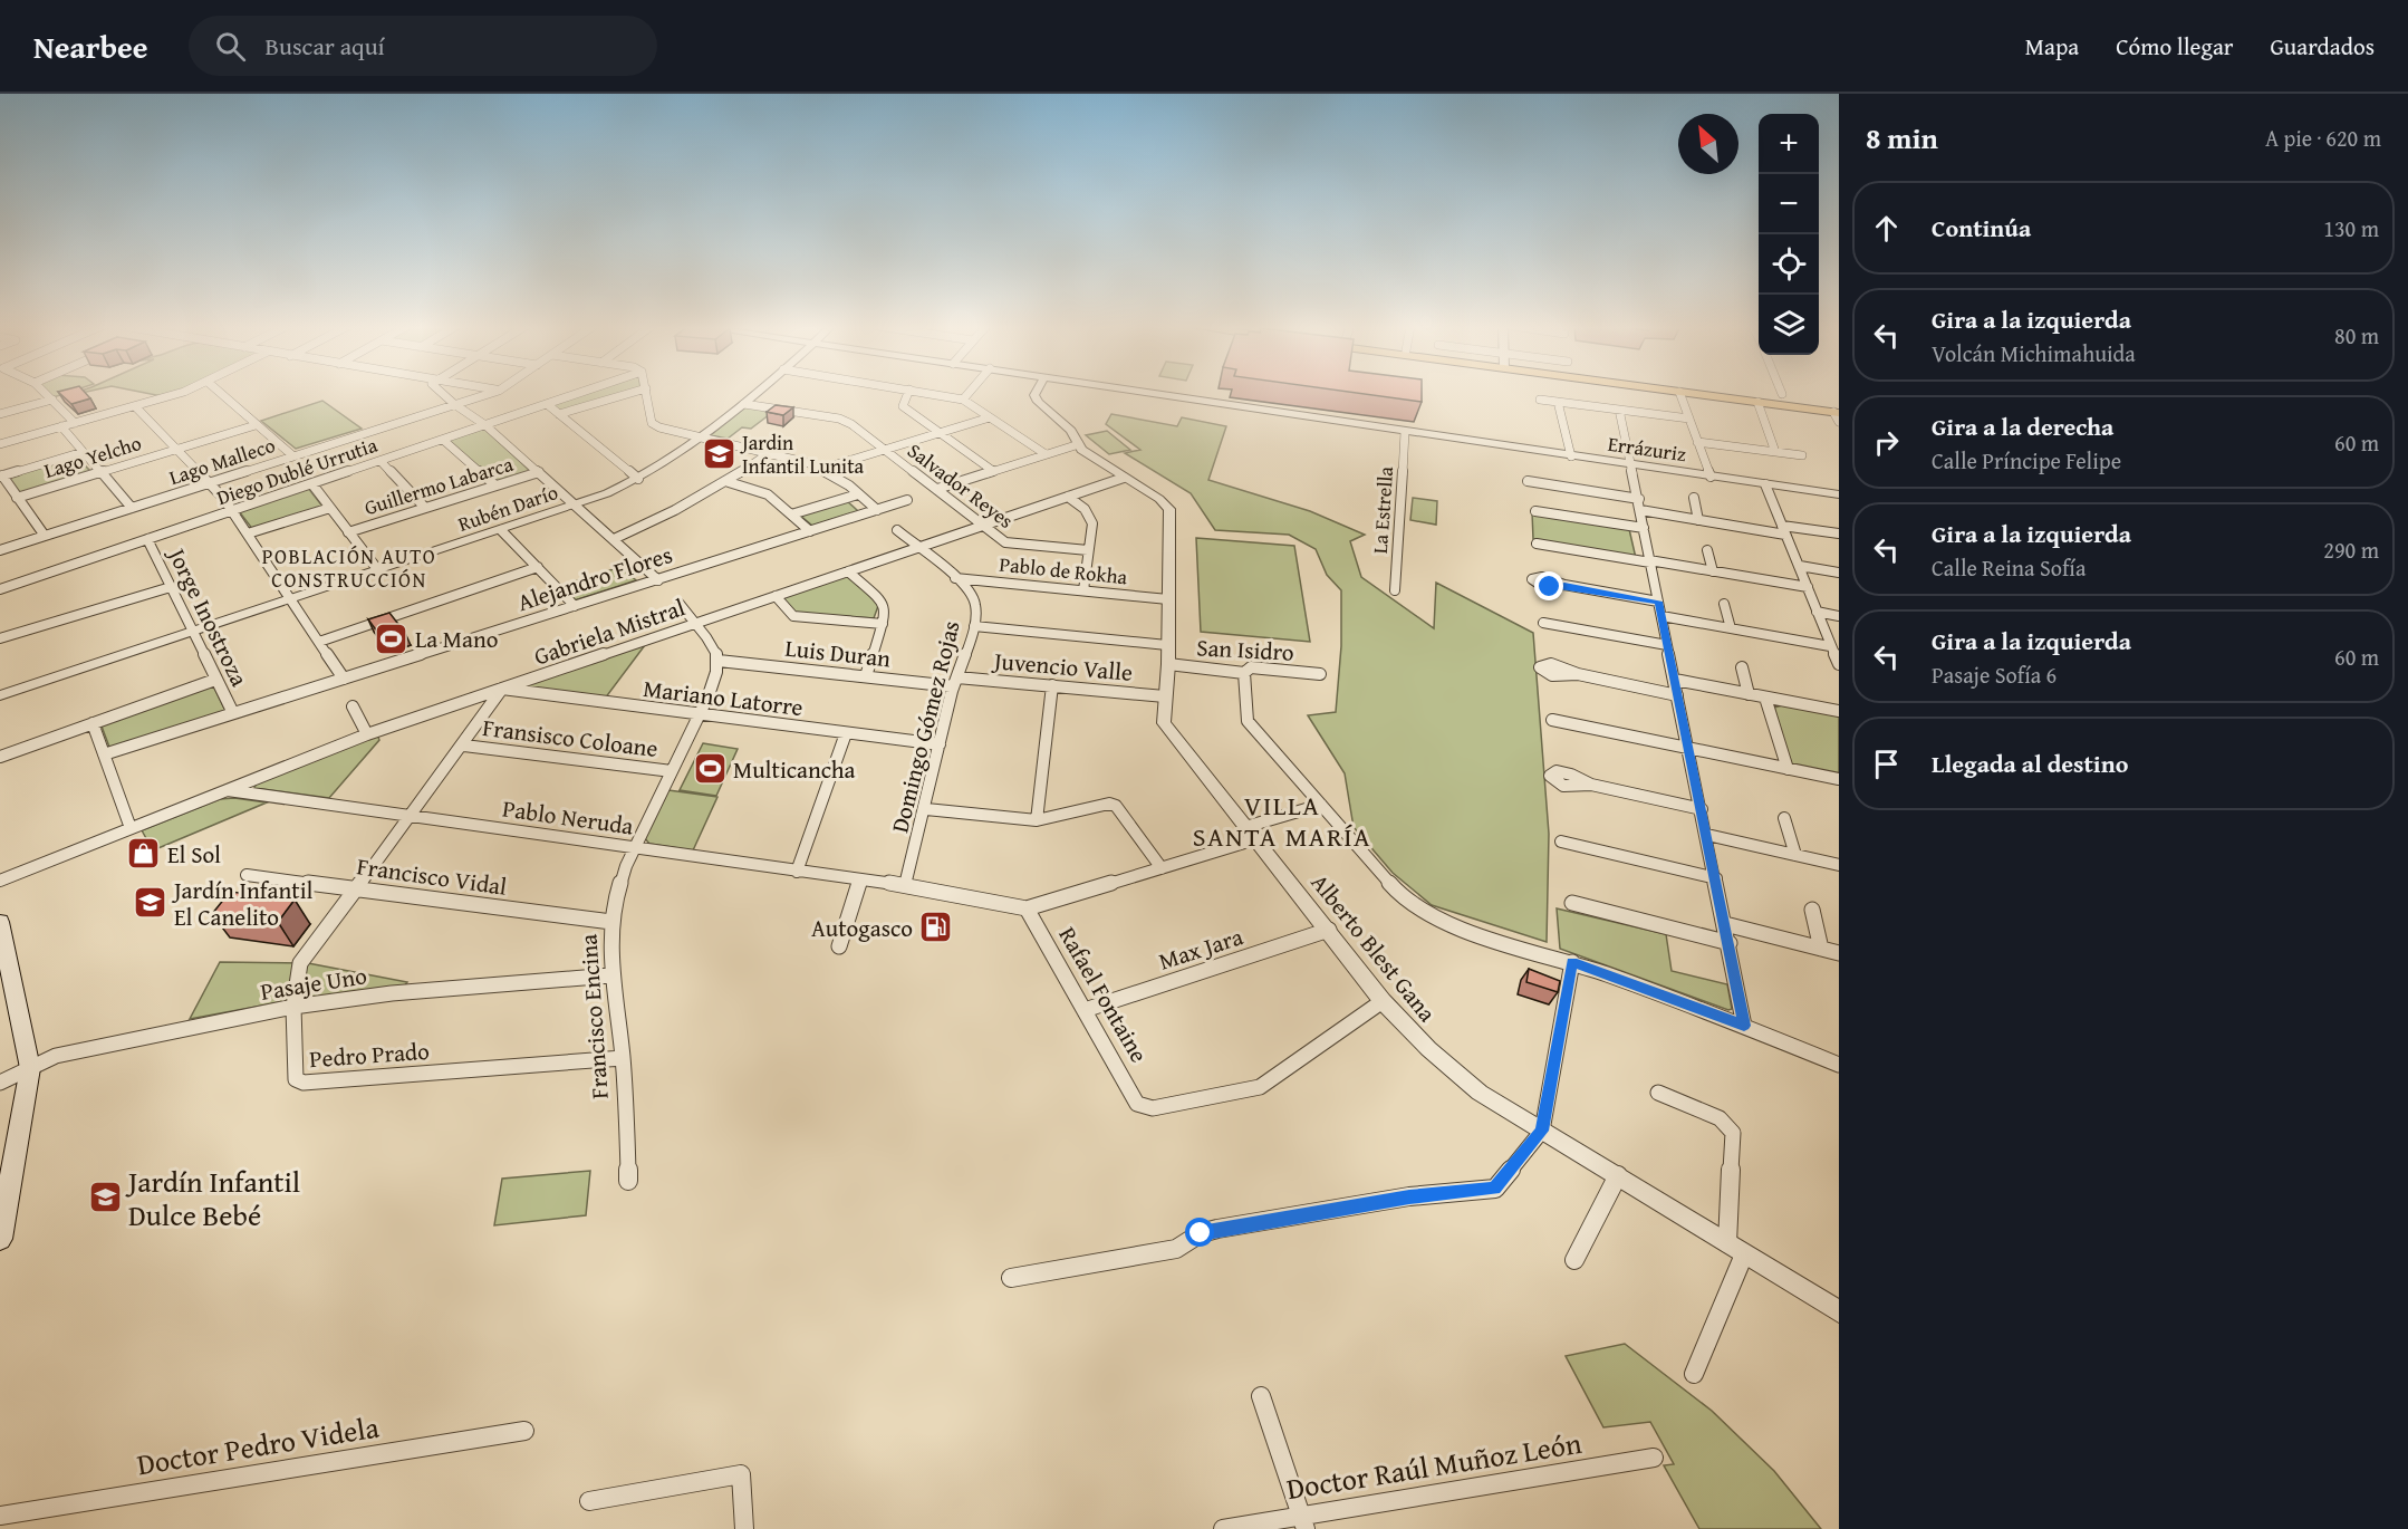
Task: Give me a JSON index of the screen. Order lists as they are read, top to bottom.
{
  "streets": {
    "street": [
      "Errázuriz",
      "Lago Yelcho",
      "Lago Malleco",
      "Diego Dublé Urrutia",
      "Guillermo Labarca",
      "Salvador Reyes",
      "Rubén Darío",
      "La Estrella",
      "Pablo de Rokha",
      "Alejandro Flores",
      "Jorge Inostroza",
      "Gabriela Mistral",
      "San Isidro",
      "Luis Duran",
      "Juvencio Valle",
      "Mariano Latorre",
      "Domingo Gómez Rojas",
      "Fransisco Coloane",
      "Pablo Neruda",
      "Francisco Vidal",
      "Alberto Blest Gana",
      "Max Jara",
      "Pasaje Uno",
      "Rafael Fontaine",
      "Francisco Encina",
      "Pedro Prado",
      "Doctor Pedro Videla",
      "Doctor Raúl Muñoz León"
    ]
  },
  "crossings": [
    ["Errázuriz", "La Estrella"],
    ["Diego Dublé Urrutia", "Jorge Inostroza"],
    ["Salvador Reyes", "Rubén Darío"],
    ["Salvador Reyes", "Gabriela Mistral"],
    ["Rubén Darío", "Jorge Inostroza"],
    ["Pablo de Rokha", "Domingo Gómez Rojas"],
    ["Pablo de Rokha", "Alberto Blest Gana"],
    ["Alejandro Flores", "Jorge Inostroza"],
    ["Gabriela Mistral", "Mariano Latorre"],
    ["Gabriela Mistral", "Domingo Gómez Rojas"],
    ["Gabriela Mistral", "Pablo Neruda"],
    ["Gabriela Mistral", "Alberto Blest Gana"],
    ["Gabriela Mistral", "Pedro Prado"],
    ["San Isidro", "Alberto Blest Gana"],
    ["Luis Duran", "Juvencio Valle"],
    ["Luis Duran", "Domingo Gómez Rojas"],
    ["Luis Duran", "Francisco Encina"],
    ["Juvencio Valle", "Domingo Gómez Rojas"],
    ["Juvencio Valle", "Alberto Blest Gana"],
    ["Mariano Latorre", "Domingo Gómez Rojas"],
    ["Mariano Latorre", "Francisco Encina"],
    ["Mariano Latorre", "Pedro Prado"],
    ["Domingo Gómez Rojas", "Pablo Neruda"],
    ["Fransisco Coloane", "Francisco Encina"],
    ["Fransisco Coloane", "Pedro Prado"],
    ["Pablo Neruda", "Rafael Fontaine"],
    ["Pablo Neruda", "Francisco Encina"],
    ["Pablo Neruda", "Pedro Prado"],
    ["Francisco Vidal", "Francisco Encina"],
    ["Francisco Vidal", "Pedro Prado"],
    ["Alberto Blest Gana", "Max Jara"],
    ["Alberto Blest Gana", "Rafael Fontaine"],
    ["Max Jara", "Rafael Fontaine"],
    ["Pasaje Uno", "Francisco Encina"],
    ["Pasaje Uno", "Pedro Prado"],
    ["Francisco Encina", "Pedro Prado"]
  ],
  "districts": ["POBLACIÓN AUTO CONSTRUCCIÓN", "VILLA SANTA MARÍA"],
  "places": {
    "school or university": ["Jardin Infantil Lunita", "Jardín Infantil El Canelito", "Jardín Infantil Dulce Bebé"],
    "sports": ["La Mano", "Multicancha"],
    "shop": ["El Sol"],
    "fuel station": ["Autogasco"]
  },
  "north": "top left",
  "page": {
    "header": "Nearbee",
    "search": "Buscar aquí",
    "nav": ["Mapa", "Cómo llegar", "Guardados"],
    "heading": ["8 min", "A pie · 620 m"],
    "map_buttons": ["+", "−"],
    "list": [
      ["Continúa", "130 m"],
      ["Gira a la izquierda", "Volcán Michimahuida", "80 m"],
      ["Gira a la derecha", "Calle Príncipe Felipe", "60 m"],
      ["Gira a la izquierda", "Calle Reina Sofía", "290 m"],
      ["Gira a la izquierda", "Pasaje Sofía 6", "60 m"],
      "Llegada al destino"
    ]
  }
}
